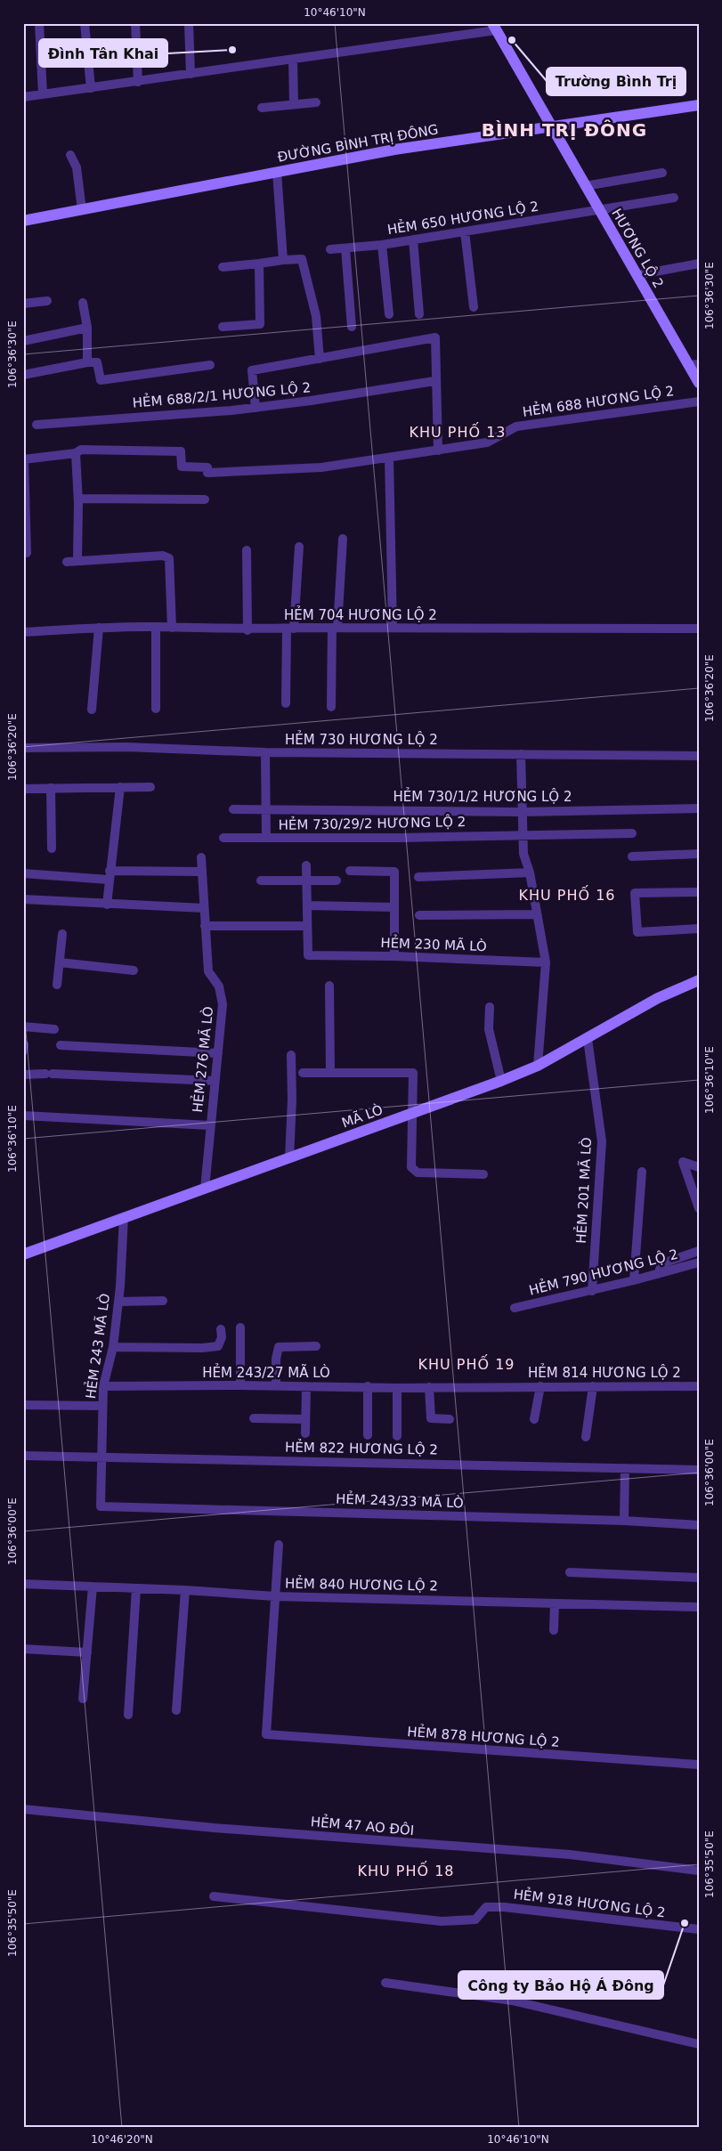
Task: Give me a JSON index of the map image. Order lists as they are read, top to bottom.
{
  "streets": {
    "main road": ["ĐƯỜNG BÌNH TRỊ ĐÔNG", "HƯƠNG LỘ 2", "MÃ LÒ"],
    "street": [
      "HẺM 650 HƯƠNG LỘ 2",
      "HẺM 688/2/1 HƯƠNG LỘ 2",
      "HẺM 688 HƯƠNG LỘ 2",
      "HẺM 704 HƯƠNG LỘ 2",
      "HẺM 730 HƯƠNG LỘ 2",
      "HẺM 730/1/2 HƯƠNG LỘ 2",
      "HẺM 730/29/2 HƯƠNG LỘ 2",
      "HẺM 230 MÃ LÒ",
      "HẺM 276 MÃ LÒ",
      "HẺM 201 MÃ LÒ",
      "HẺM 790 HƯƠNG LỘ 2",
      "HẺM 243 MÃ LÒ",
      "HẺM 243/27 MÃ LÒ",
      "HẺM 814 HƯƠNG LỘ 2",
      "HẺM 822 HƯƠNG LỘ 2",
      "HẺM 243/33 MÃ LÒ",
      "HẺM 840 HƯƠNG LỘ 2",
      "HẺM 878 HƯƠNG LỘ 2",
      "HẺM 47 AO ĐÔI",
      "HẺM 918 HƯƠNG LỘ 2"
    ]
  },
  "crossings": [
    ["ĐƯỜNG BÌNH TRỊ ĐÔNG", "HƯƠNG LỘ 2"],
    ["HẺM 650 HƯƠNG LỘ 2", "HƯƠNG LỘ 2"],
    ["HẺM 276 MÃ LÒ", "MÃ LÒ"],
    ["MÃ LÒ", "HẺM 201 MÃ LÒ"],
    ["MÃ LÒ", "HẺM 243 MÃ LÒ"],
    ["HẺM 201 MÃ LÒ", "HẺM 790 HƯƠNG LỘ 2"],
    ["HẺM 243 MÃ LÒ", "HẺM 243/27 MÃ LÒ"],
    ["HẺM 243 MÃ LÒ", "HẺM 822 HƯƠNG LỘ 2"],
    ["HẺM 243 MÃ LÒ", "HẺM 243/33 MÃ LÒ"],
    ["HẺM 243/27 MÃ LÒ", "HẺM 814 HƯƠNG LỘ 2"],
    ["HẺM 840 HƯƠNG LỘ 2", "HẺM 878 HƯƠNG LỘ 2"]
  ],
  "districts": [
    "BÌNH TRỊ ĐÔNG",
    "KHU PHỐ 13",
    "KHU PHỐ 16",
    "KHU PHỐ 19",
    "KHU PHỐ 18"
  ],
  "places": ["Trường Bình Trị", "Đình Tân Khai", "Công ty Bảo Hộ Á Đông"],
  "coordinates": [
    "10°46'10\"N",
    "106°36'30\"E",
    "106°36'20\"E",
    "106°36'10\"E",
    "106°36'00\"E",
    "106°35'50\"E",
    "10°46'20\"N"
  ]
}
